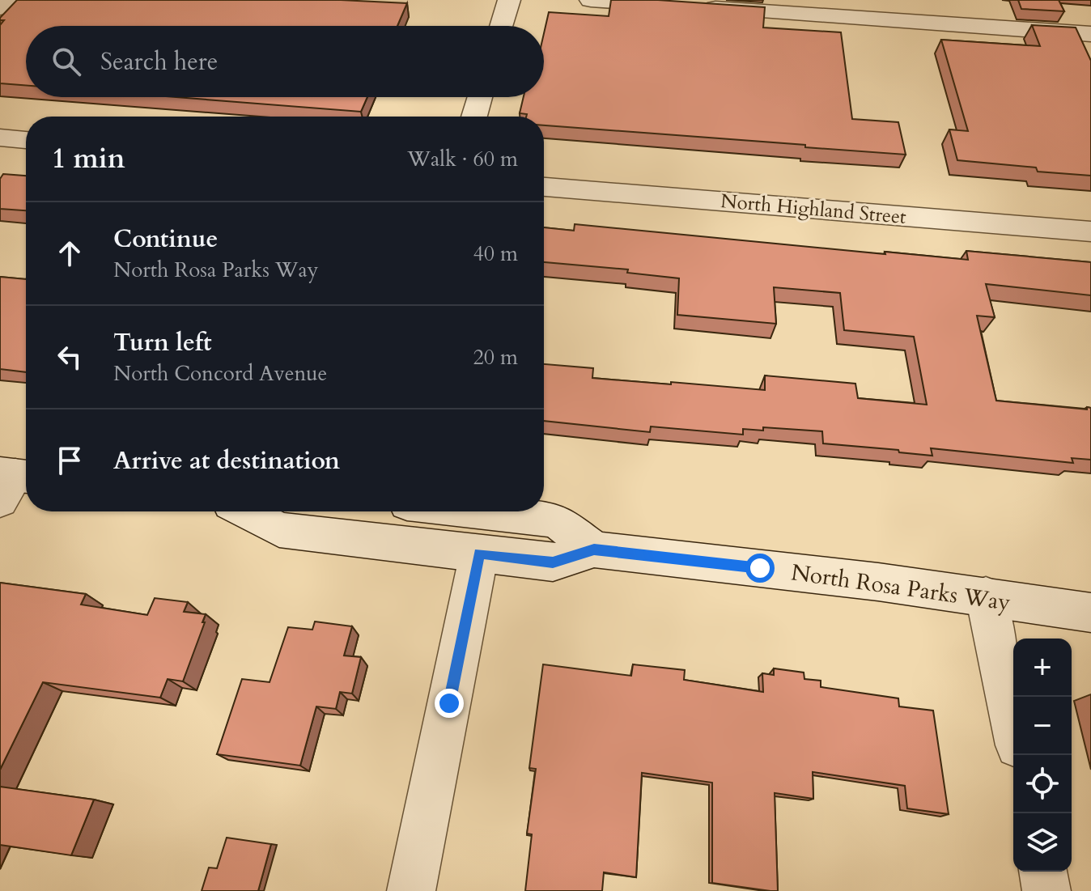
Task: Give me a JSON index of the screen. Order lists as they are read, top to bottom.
{
  "streets": {
    "street": ["North Highland Street", "North Rosa Parks Way"]
  },
  "page": {
    "search": "Search here",
    "heading": ["1 min", "Walk · 60 m"],
    "list": [
      ["Continue", "North Rosa Parks Way", "40 m"],
      ["Turn left", "North Concord Avenue", "20 m"],
      "Arrive at destination"
    ],
    "map_buttons": ["+", "−"]
  }
}
